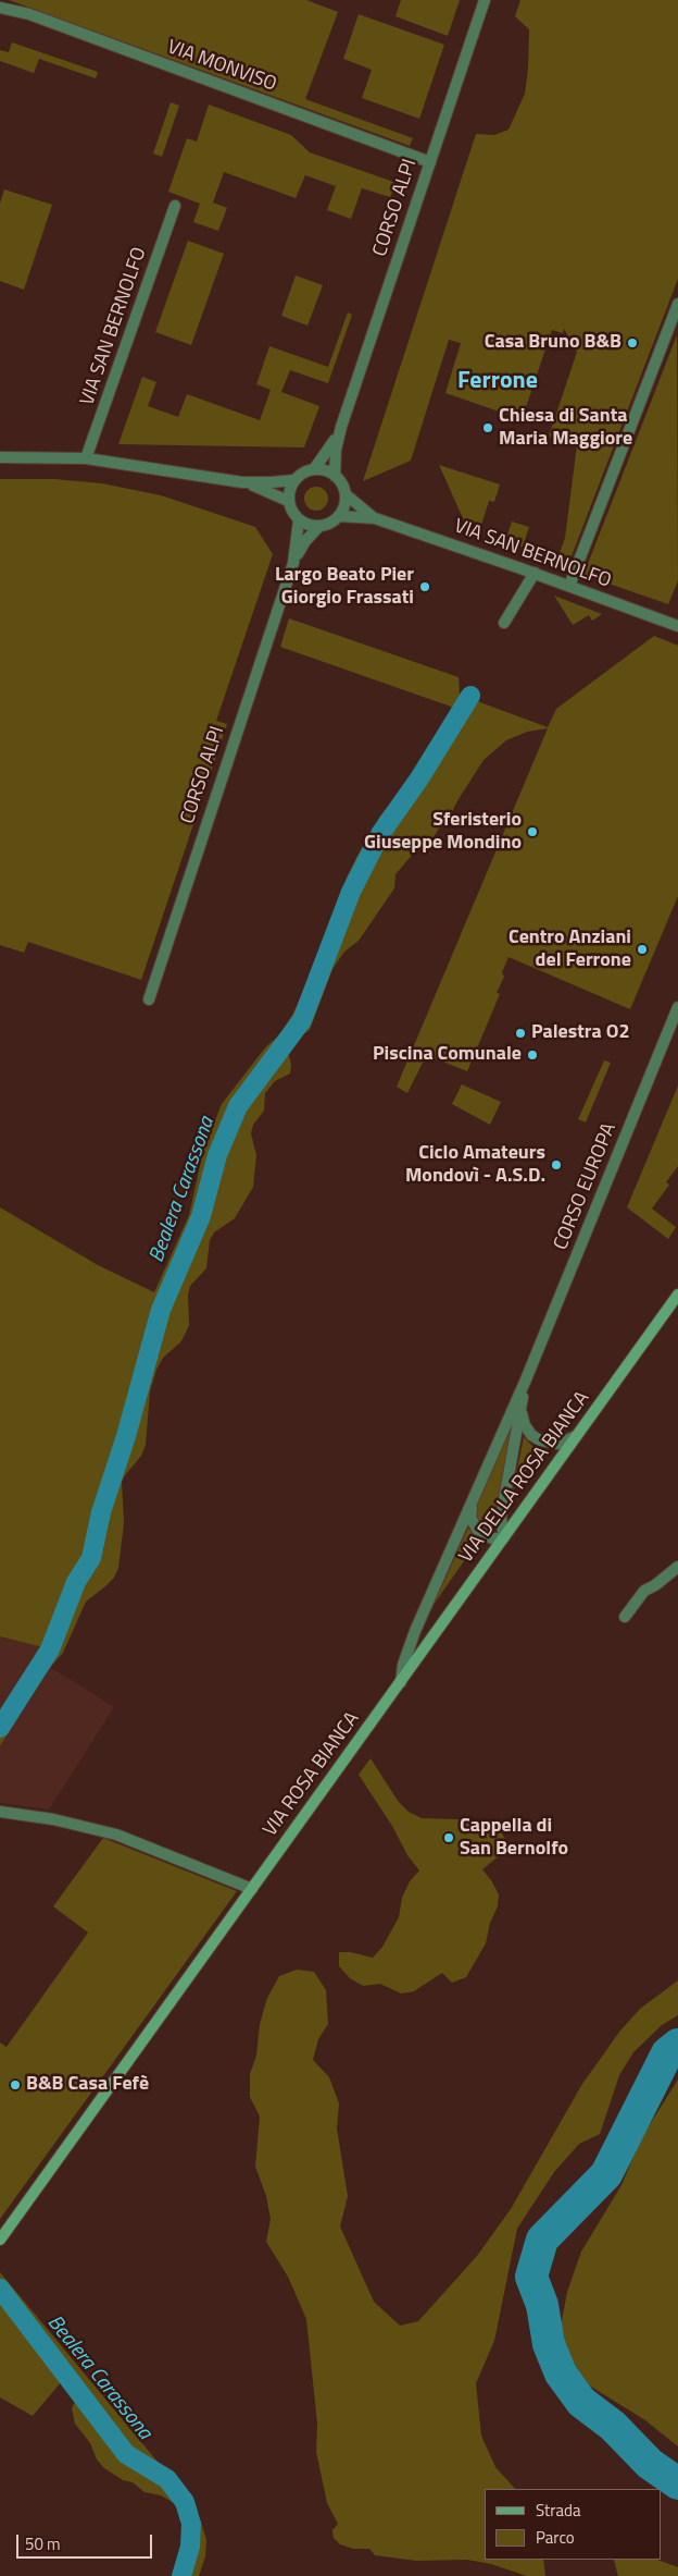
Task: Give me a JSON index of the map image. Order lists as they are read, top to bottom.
{
  "streets": {
    "main road": ["VIA DELLA ROSA BIANCA", "VIA ROSA BIANCA"],
    "street": [
      "VIA MONVISO",
      "CORSO ALPI",
      "VIA SAN BERNOLFO",
      "CORSO EUROPA"
    ]
  },
  "crossings": [
    ["VIA MONVISO", "CORSO ALPI"],
    ["CORSO ALPI", "VIA SAN BERNOLFO"],
    ["CORSO EUROPA", "VIA DELLA ROSA BIANCA"],
    ["CORSO EUROPA", "VIA ROSA BIANCA"],
    ["VIA DELLA ROSA BIANCA", "VIA ROSA BIANCA"]
  ],
  "districts": ["Ferrone"],
  "water": ["Bealera Carassona"],
  "places": [
    "Casa Bruno B&B",
    "Chiesa di Santa Maria Maggiore",
    "Largo Beato Pier Giorgio Frassati",
    "Sferisterio Giuseppe Mondino",
    "Centro Anziani del Ferrone",
    "Palestra O2",
    "Piscina Comunale",
    "Ciclo Amateurs Mondovì - A.S.D.",
    "Cappella di San Bernolfo",
    "B&B Casa Fefè"
  ],
  "legend": ["Strada", "Parco"],
  "scale_bar": "50 m"
}
